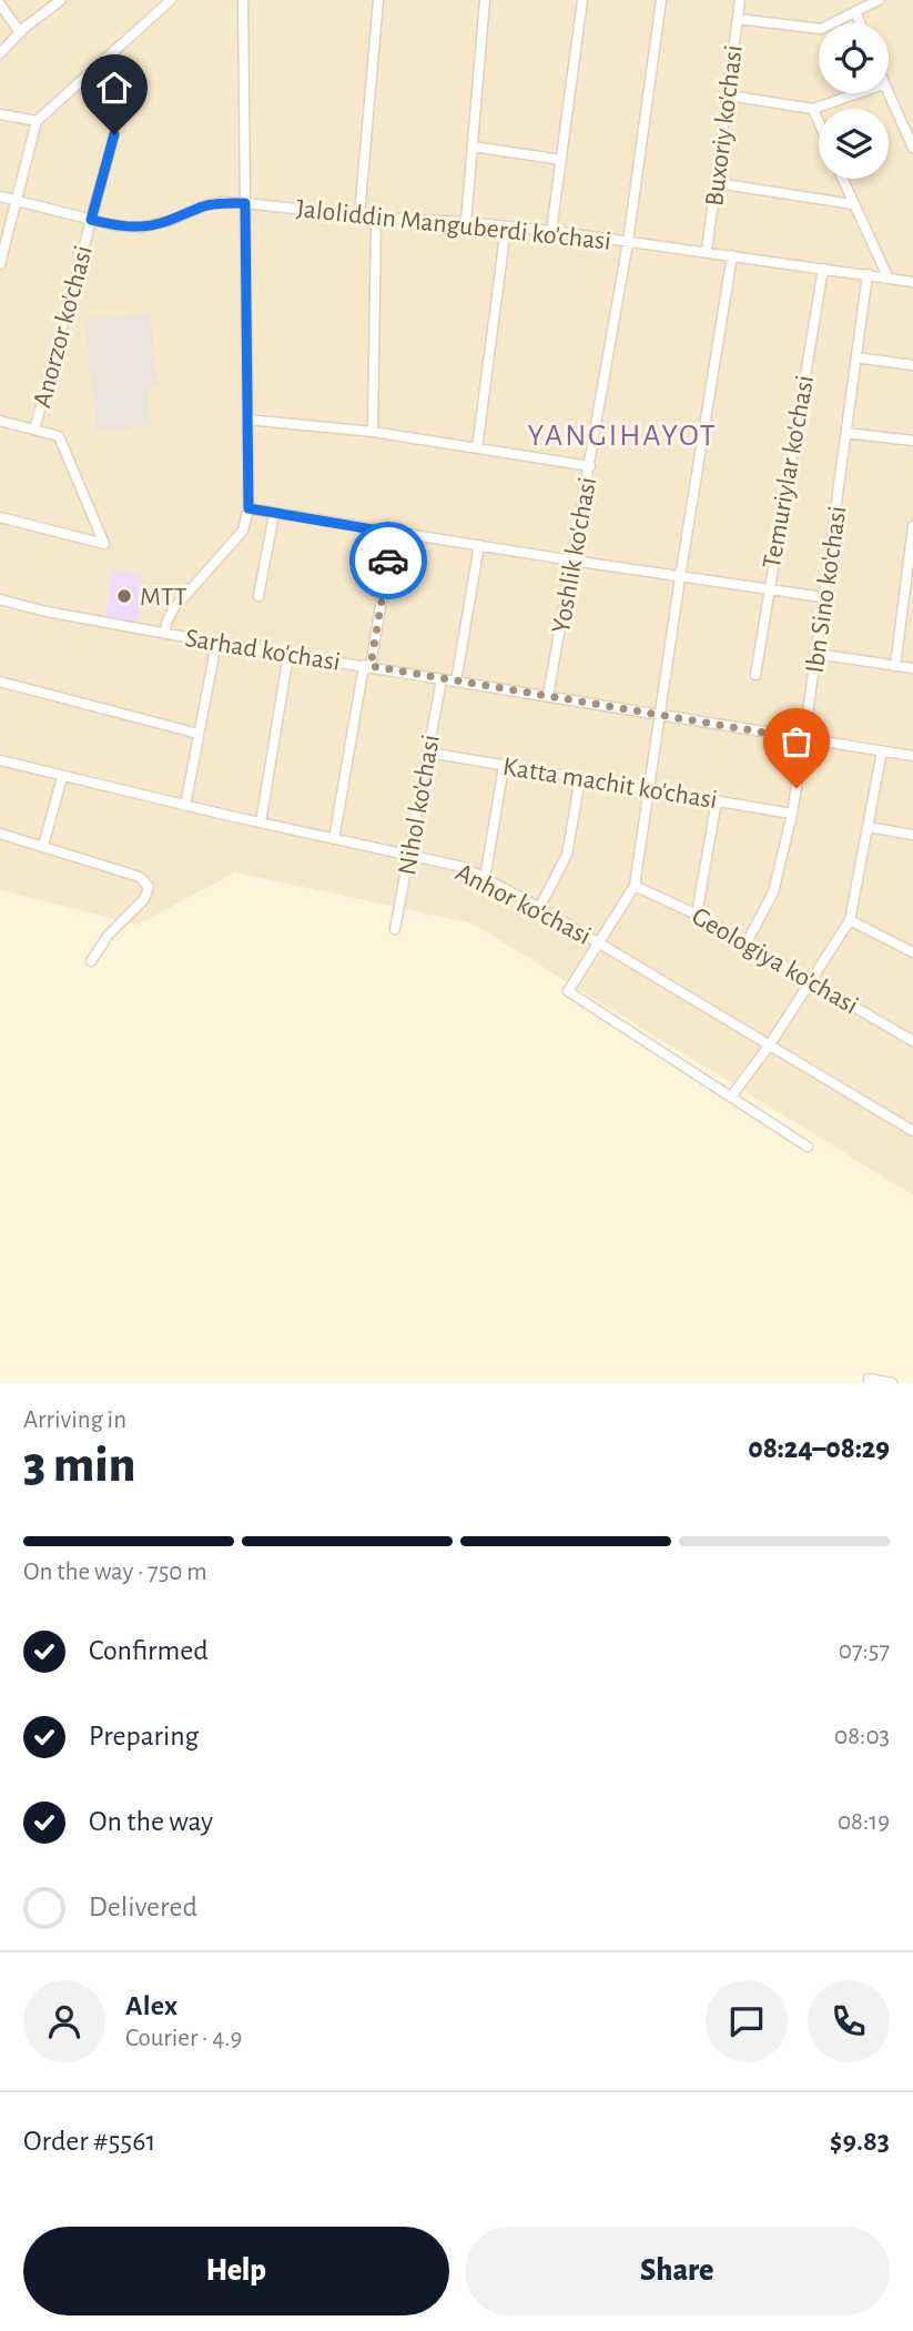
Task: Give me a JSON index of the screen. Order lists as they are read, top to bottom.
{
  "streets": {
    "street": [
      "Buxoriy ko'chasi",
      "Jaloliddin Manguberdi ko'chasi",
      "Anorzor ko'chasi",
      "Temuriylar ko'chasi",
      "Yoshlik ko'chasi",
      "Ibn Sino ko'chasi",
      "Sarhad ko'chasi",
      "Katta machit ko'chasi",
      "Nihol ko'chasi",
      "Anhor ko'chasi",
      "Geologiya ko'chasi"
    ]
  },
  "crossings": [
    ["Buxoriy ko'chasi", "Jaloliddin Manguberdi ko'chasi"],
    ["Jaloliddin Manguberdi ko'chasi", "Anorzor ko'chasi"],
    ["Jaloliddin Manguberdi ko'chasi", "Temuriylar ko'chasi"],
    ["Jaloliddin Manguberdi ko'chasi", "Yoshlik ko'chasi"],
    ["Jaloliddin Manguberdi ko'chasi", "Ibn Sino ko'chasi"],
    ["Yoshlik ko'chasi", "Sarhad ko'chasi"],
    ["Ibn Sino ko'chasi", "Sarhad ko'chasi"],
    ["Ibn Sino ko'chasi", "Katta machit ko'chasi"],
    ["Ibn Sino ko'chasi", "Geologiya ko'chasi"],
    ["Sarhad ko'chasi", "Nihol ko'chasi"],
    ["Katta machit ko'chasi", "Nihol ko'chasi"],
    ["Nihol ko'chasi", "Anhor ko'chasi"]
  ],
  "districts": ["YANGIHAYOT"],
  "places": ["MTT"],
  "page": {
    "heading": ["3 min", "Arriving in", "08:24–08:29"],
    "panel": [
      "Alex",
      "Courier · 4.9",
      "Order #5561",
      "$9.83"
    ],
    "bar": "On the way · 750 m",
    "list": [
      ["Confirmed", "07:57"],
      ["Preparing", "08:03"],
      ["On the way", "08:19"],
      "Delivered"
    ],
    "buttons": ["Help", "Share"]
  }
}
